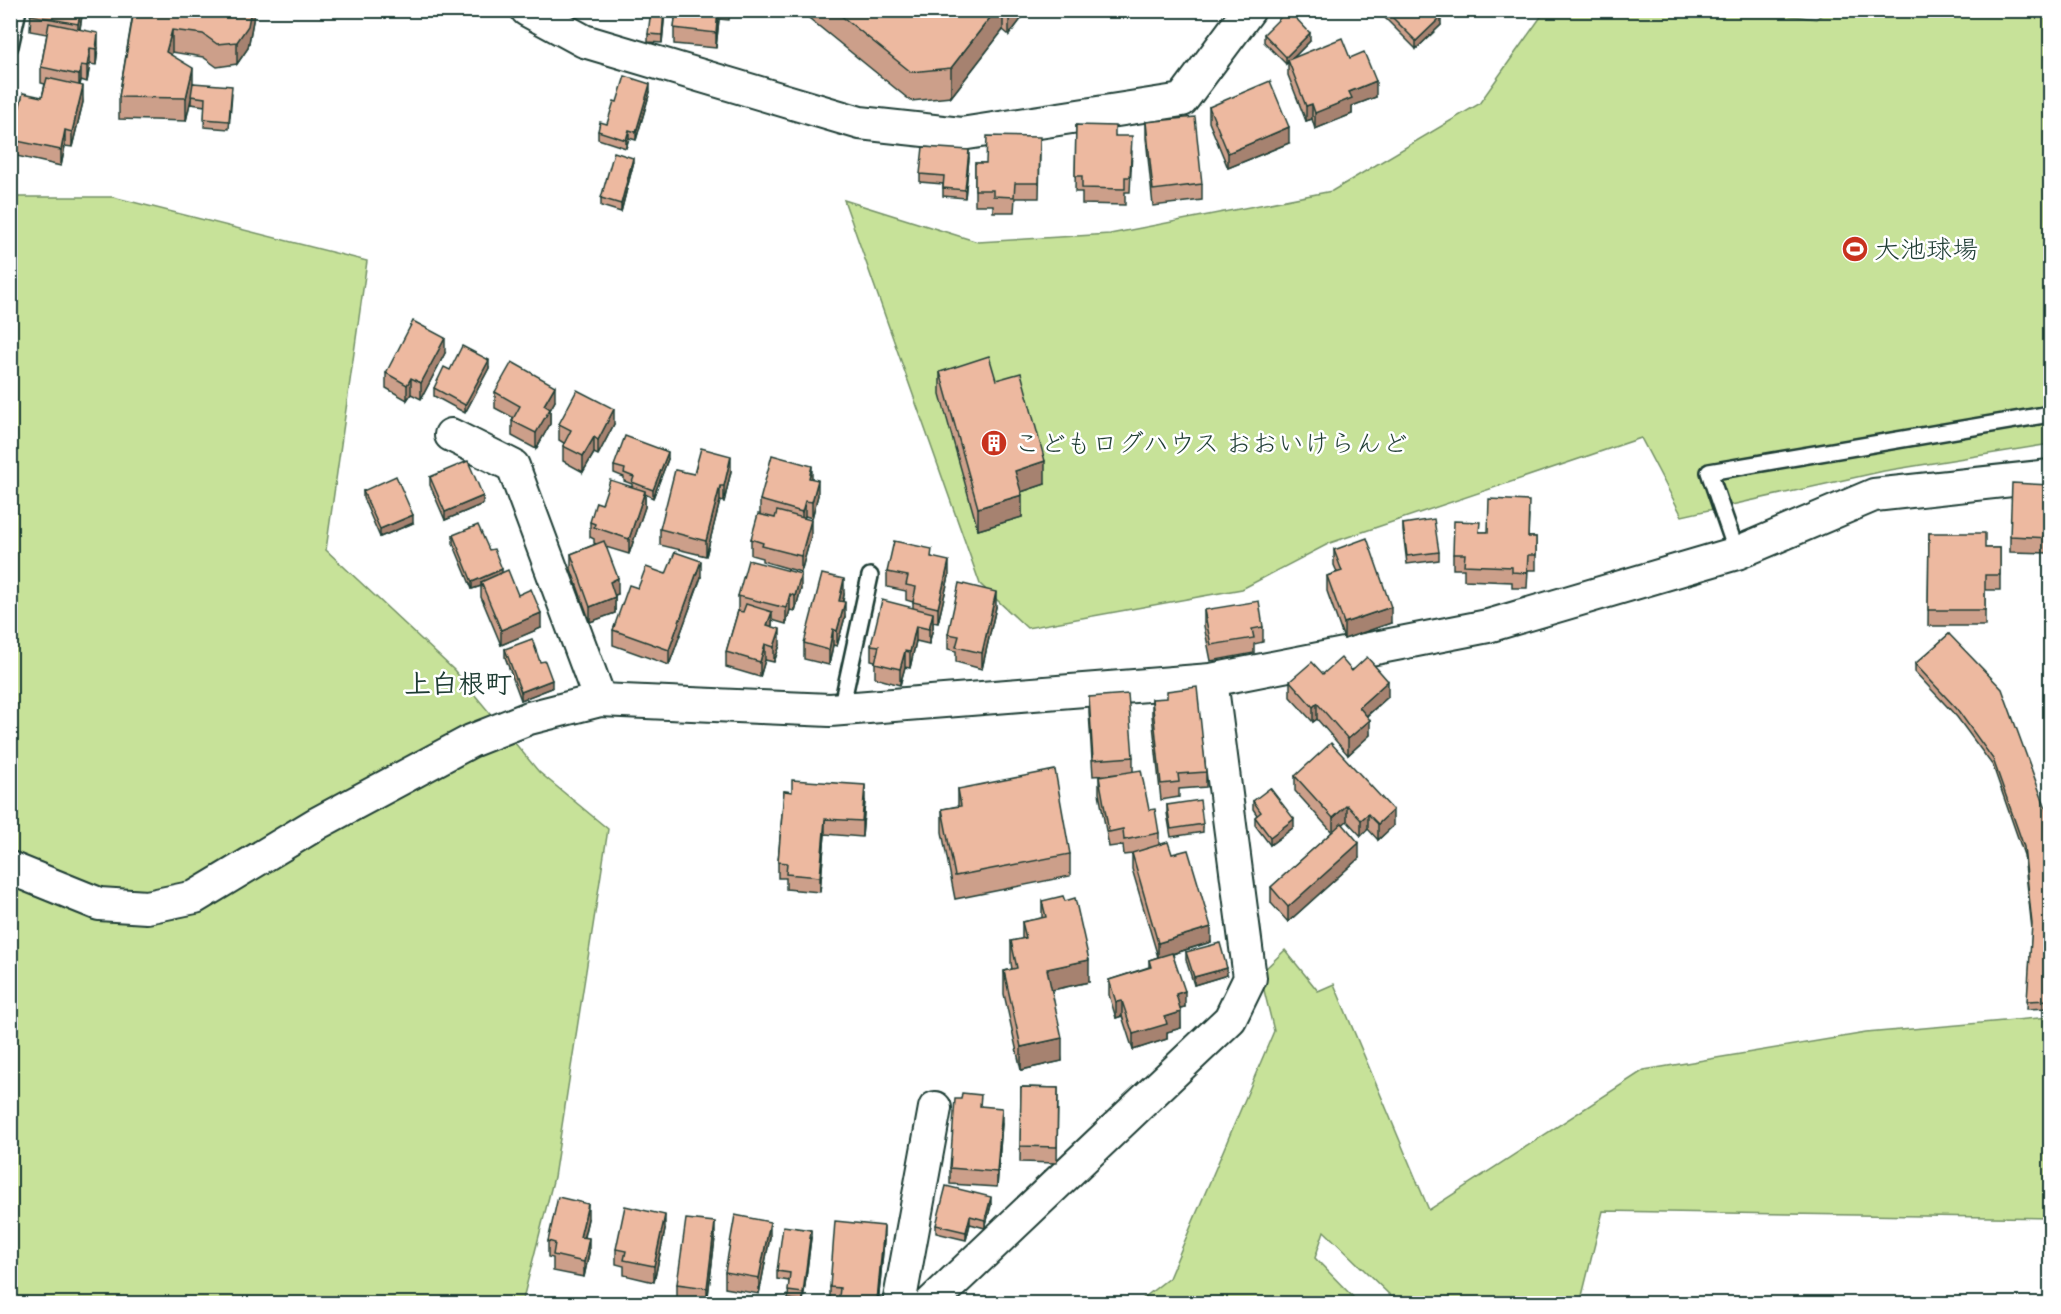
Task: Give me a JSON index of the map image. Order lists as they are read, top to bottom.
{
  "districts": ["上白根町"],
  "places": {
    "sports": ["大池球場"],
    "building": ["こどもログハウス おおいけらんど"]
  }
}
